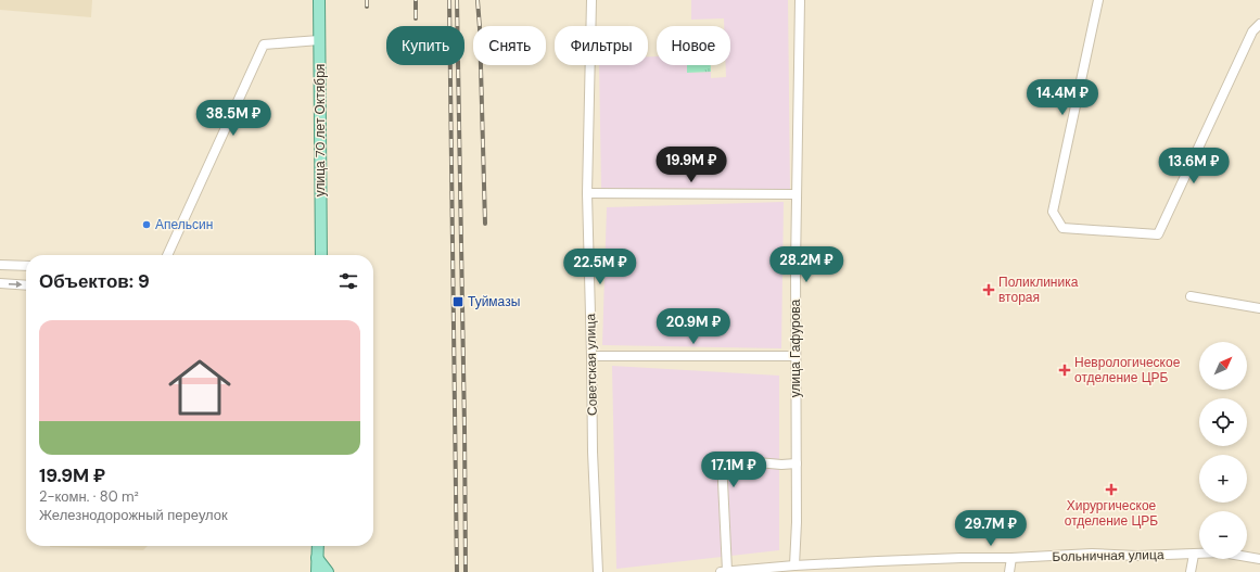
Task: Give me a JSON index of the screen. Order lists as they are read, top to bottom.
{
  "streets": {
    "main road": ["улица 70 лет Октября"],
    "street": ["улица Гафурова", "Советская улица", "Больничная улица"]
  },
  "crossings": [
    ["улица Гафурова", "Больничная улица"]
  ],
  "places": {
    "other": ["Апельсин"],
    "health": ["Поликлиника вторая", "Неврологическое отделение ЦРБ", "Хирургическое отделение ЦРБ"],
    "transit": ["Туймазы"]
  },
  "north": "top right",
  "page": {
    "chip": [
      "Купить",
      "Снять",
      "Фильтры",
      "Новое"
    ],
    "price": [
      "14.4M ₽",
      "38.5M ₽",
      "19.9M ₽",
      "13.6M ₽",
      "28.2M ₽",
      "22.5M ₽",
      "20.9M ₽",
      "17.1M ₽",
      "29.7M ₽"
    ],
    "heading": "Объектов: 9",
    "list": [
      {
        "name": "19.9M ₽",
        "note": "2-комн. · 80 m² · Железнодорожный переулок"
      }
    ],
    "map_buttons": ["+", "−"]
  }
}
